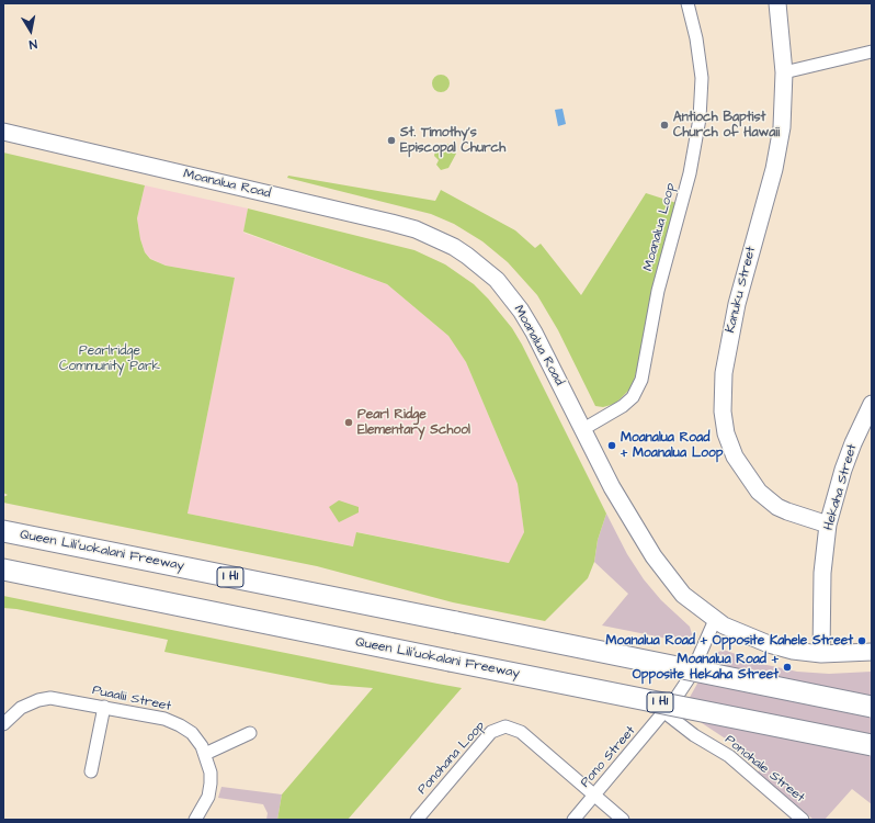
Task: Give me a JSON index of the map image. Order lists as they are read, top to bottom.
{
  "streets": {
    "highway": ["Queen Liliʻuokalani Freeway", "I H1"],
    "main road": ["Moanalua Road", "Kanuku Street", "Hekaha Street"],
    "street": [
      "Moanalua Loop",
      "Puaalii Street",
      "Pono Street",
      "Ponohana Loop",
      "Ponohale Street"
    ]
  },
  "crossings": [
    ["Moanalua Road", "Moanalua Loop"],
    ["Moanalua Road", "Hekaha Street"],
    ["Moanalua Road", "Pono Street"],
    ["Kanuku Street", "Hekaha Street"],
    ["Pono Street", "Ponohana Loop"],
    ["Pono Street", "Ponohale Street"]
  ],
  "parks": ["Pearlridge Community Park"],
  "places": [
    "Antioch Baptist Church of Hawaii",
    "St. Timothy's Episcopal Church",
    "Pearl Ridge Elementary School",
    "Moanalua Road + Moanalua Loop",
    "Moanalua Road + Opposite Kahele Street",
    "Moanalua Road + Opposite Hekaha Street"
  ],
  "north": "bottom"
}
